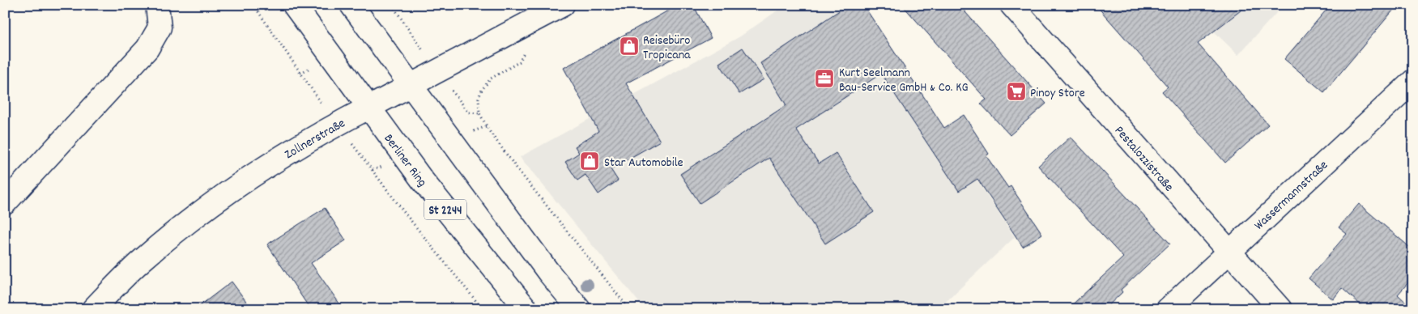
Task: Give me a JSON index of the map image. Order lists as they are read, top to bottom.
{
  "streets": {
    "street": [
      "Zollnerstraße",
      "Pestalozzistraße",
      "Berliner Ring",
      "Wassermannstraße",
      "St 2244"
    ]
  },
  "crossings": [
    ["Zollnerstraße", "Berliner Ring"],
    ["Pestalozzistraße", "Wassermannstraße"]
  ],
  "places": {
    "shop": ["Reisebüro Tropicana", "Star Automobile"],
    "office": ["Kurt Seelmann Bau-Service GmbH & Co. KG"],
    "supermarket": ["Pinoy Store"]
  }
}
